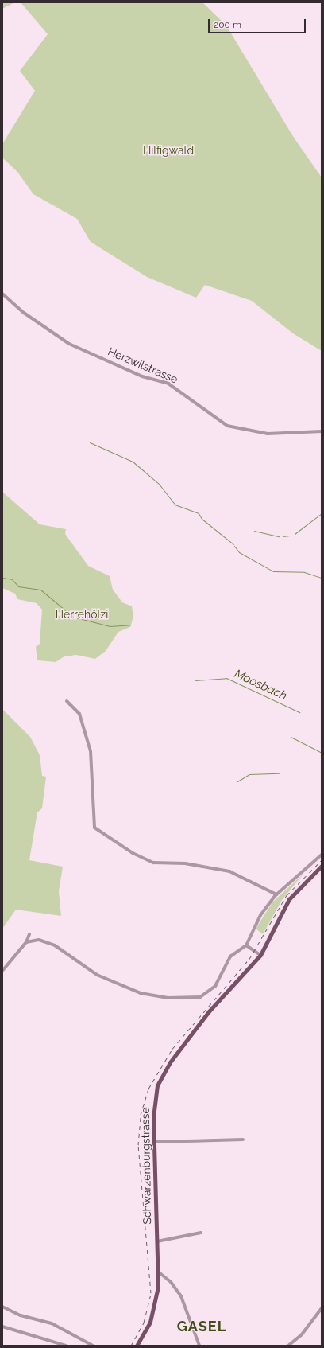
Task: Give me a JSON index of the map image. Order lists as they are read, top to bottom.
{
  "streets": {
    "main road": ["Schwarzenburgstrasse"],
    "street": ["Herzwilstrasse"]
  },
  "districts": ["GASEL"],
  "water": ["Moosbach"],
  "parks": ["Hilfigwald", "Herrehölzi"],
  "scale_bar": "200 m"
}
